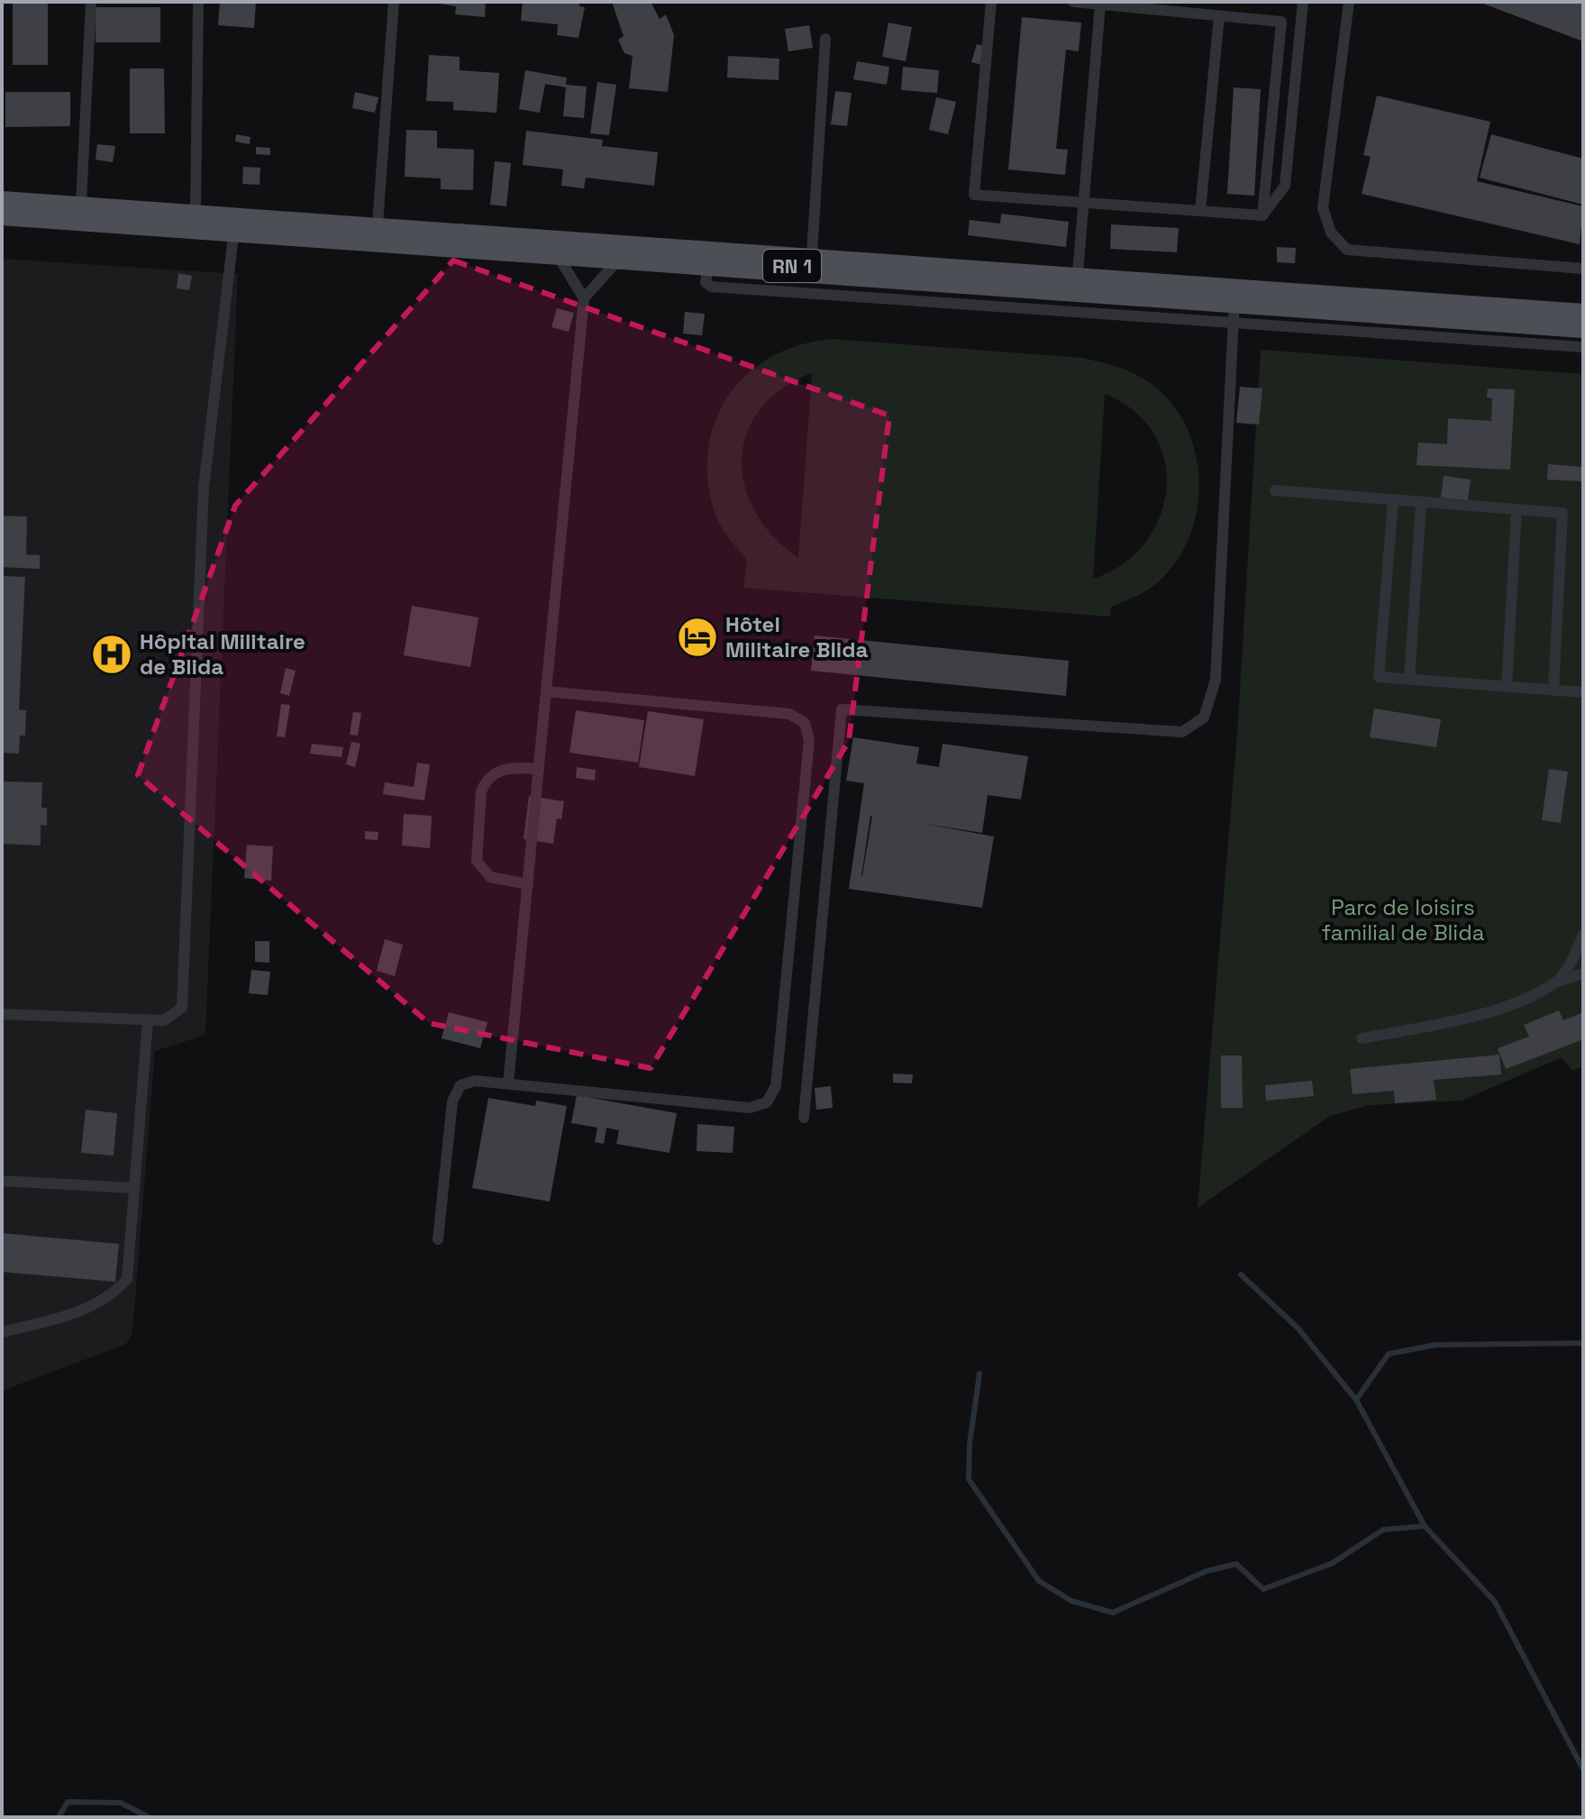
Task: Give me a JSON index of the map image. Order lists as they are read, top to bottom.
{
  "streets": {
    "main road": ["RN 1"]
  },
  "parks": ["Parc de loisirs familial de Blida"],
  "places": {
    "hotel": ["Hôtel Militaire Blida"],
    "hospital": ["Hôpital Militaire de Blida"]
  }
}
